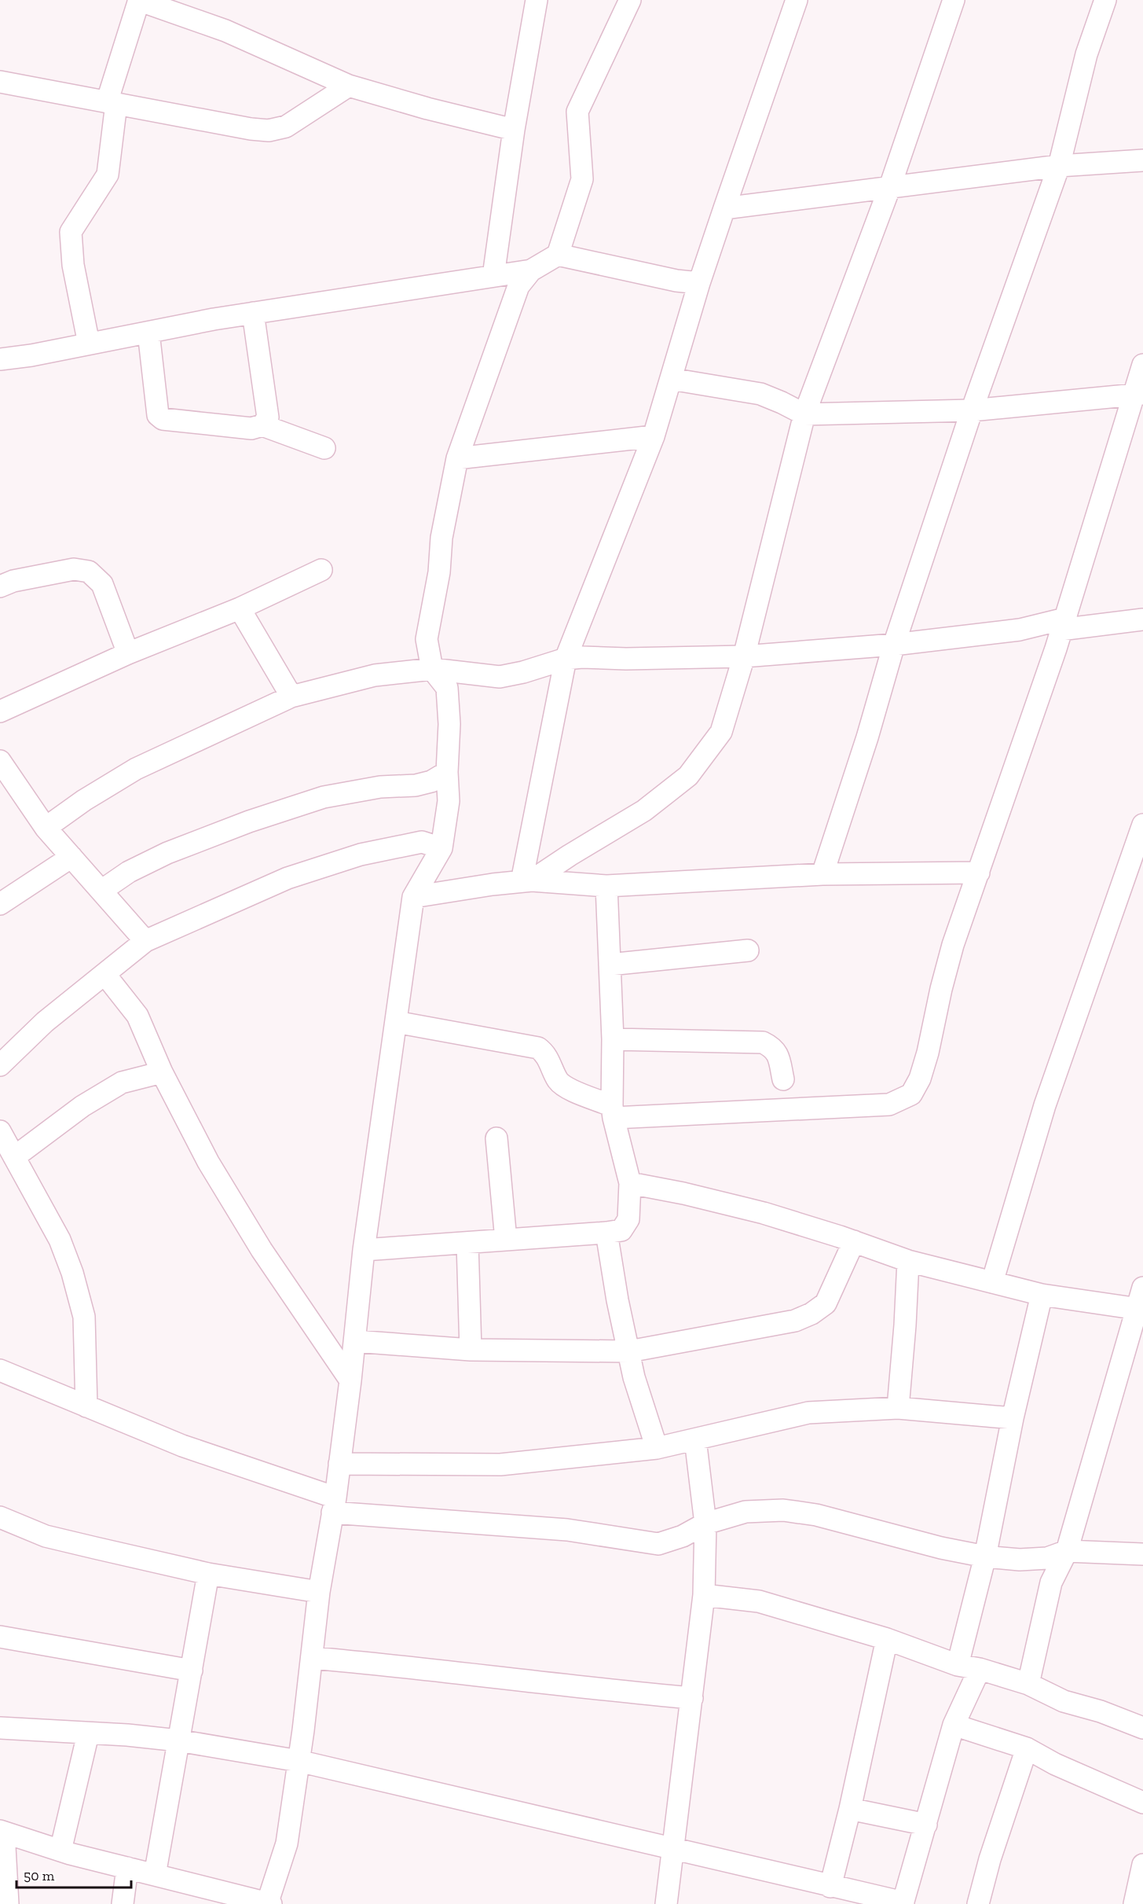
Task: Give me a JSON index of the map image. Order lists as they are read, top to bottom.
{
  "scale_bar": "50 m"
}
